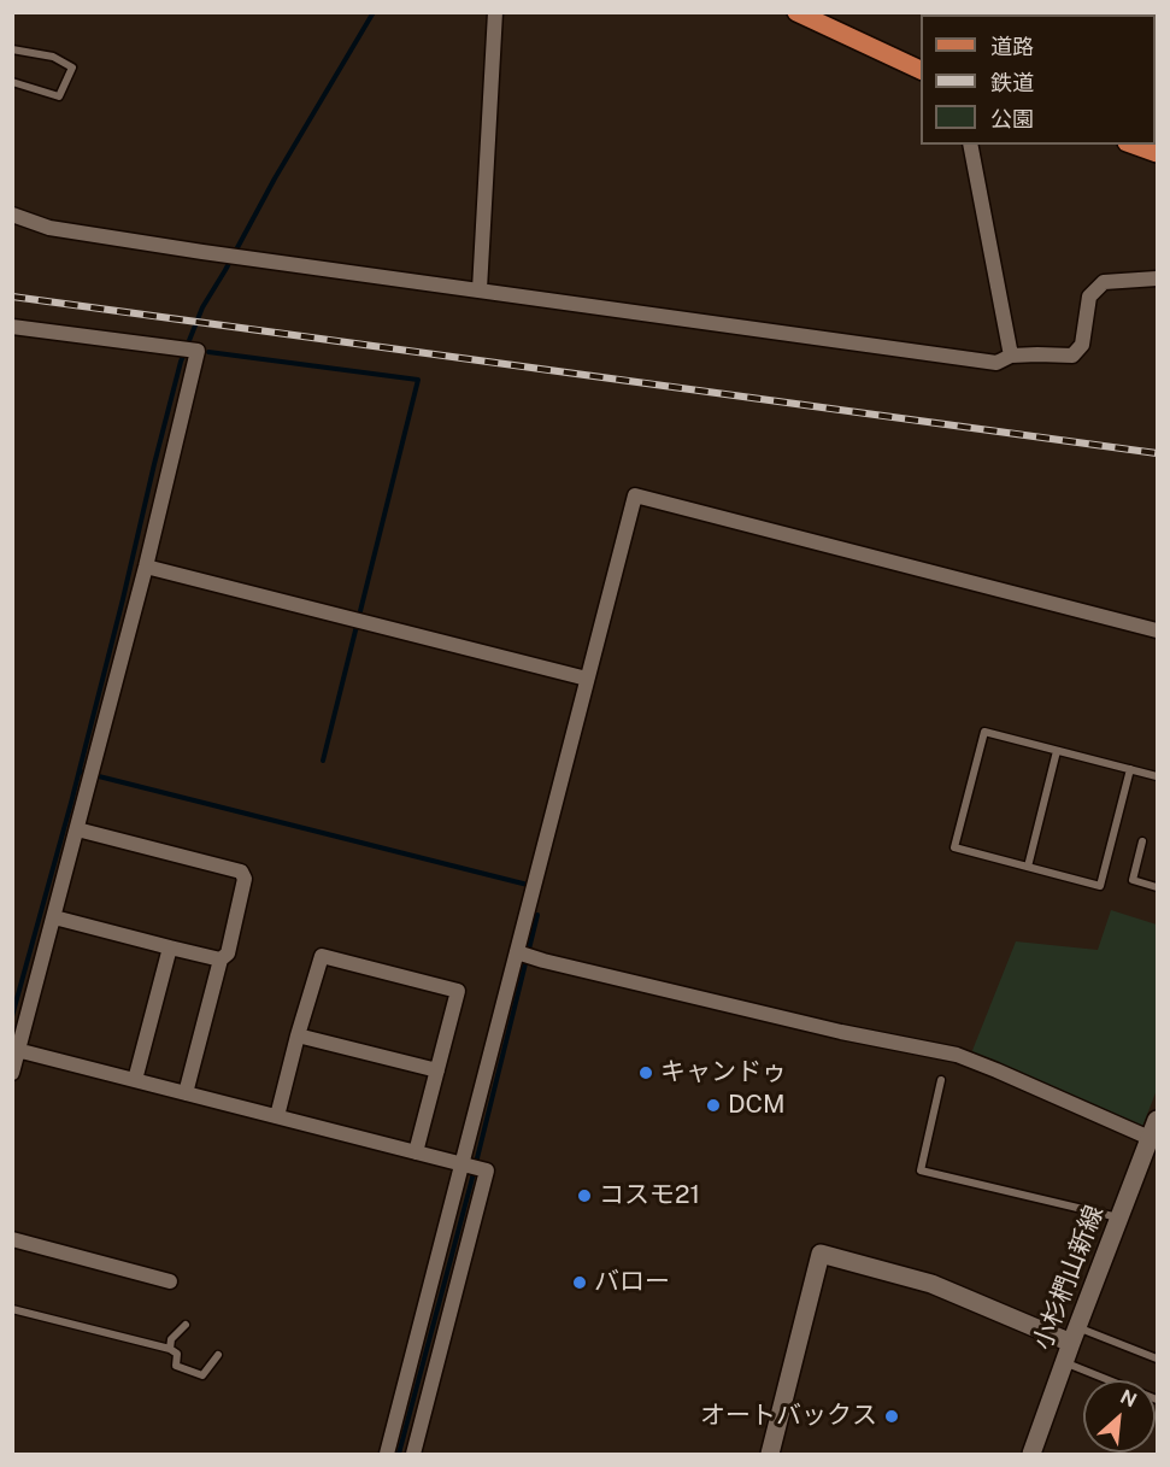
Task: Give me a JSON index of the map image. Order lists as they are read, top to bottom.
{
  "streets": {
    "street": ["小杉椚山新線"]
  },
  "places": [
    "キャンドゥ",
    "DCM",
    "コスモ21",
    "バロー",
    "オートバックス"
  ],
  "legend": ["道路", "鉄道", "公園"],
  "north": "top right"
}
